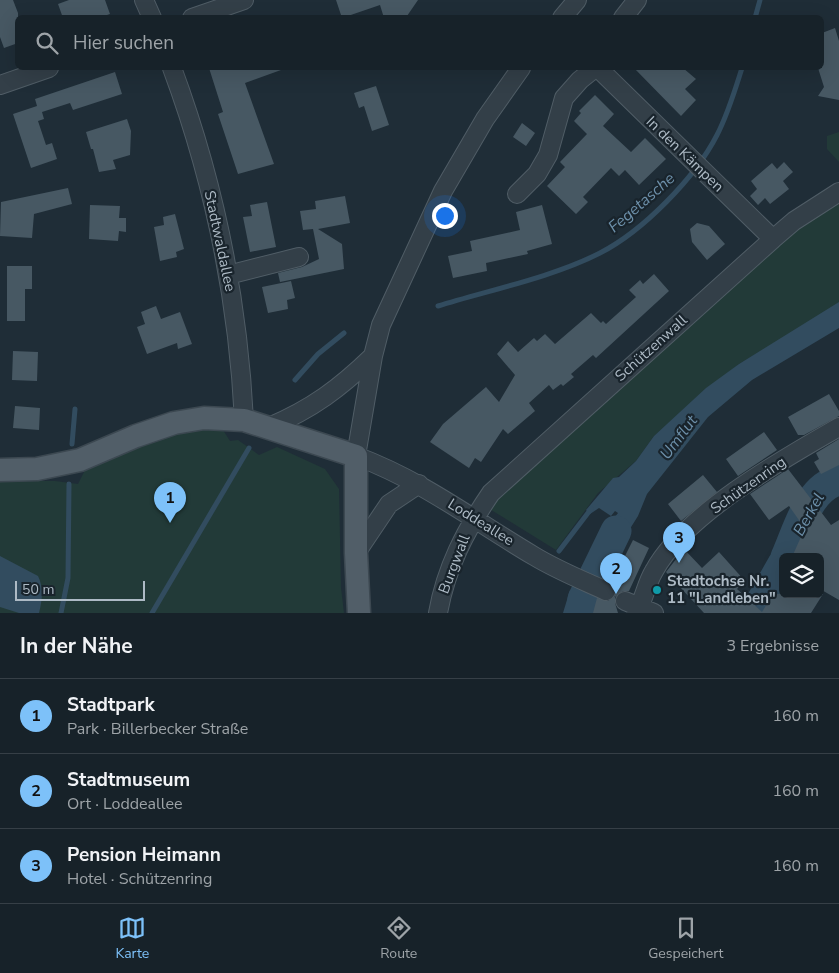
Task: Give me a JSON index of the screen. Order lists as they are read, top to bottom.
{
  "streets": {
    "street": [
      "In den Kämpen",
      "Stadtwaldallee",
      "Schützenwall",
      "Schützenring",
      "Loddeallee",
      "Burgwall"
    ]
  },
  "crossings": [
    ["In den Kämpen", "Schützenwall"],
    ["Schützenwall", "Loddeallee"],
    ["Schützenwall", "Burgwall"],
    ["Loddeallee", "Burgwall"]
  ],
  "water": ["Fegetasche", "Umflut", "Berkel"],
  "places": ["Stadtochse Nr. 11 \"Landleben\""],
  "scale_bar": "50 m",
  "page": {
    "search": "Hier suchen",
    "pins": ["1", "3", "2"],
    "scale": "50 m",
    "heading": ["In der Nähe", "3 Ergebnisse"],
    "list": [
      {
        "mark": "1",
        "name": "Stadtpark",
        "note": "Park · Billerbecker Straße",
        "value": "160 m"
      },
      {
        "mark": "2",
        "name": "Stadtmuseum",
        "note": "Ort · Loddeallee",
        "value": "160 m"
      },
      {
        "mark": "3",
        "name": "Pension Heimann",
        "note": "Hotel · Schützenring",
        "value": "160 m"
      }
    ],
    "nav": ["Karte", "Route", "Gespeichert"]
  }
}
